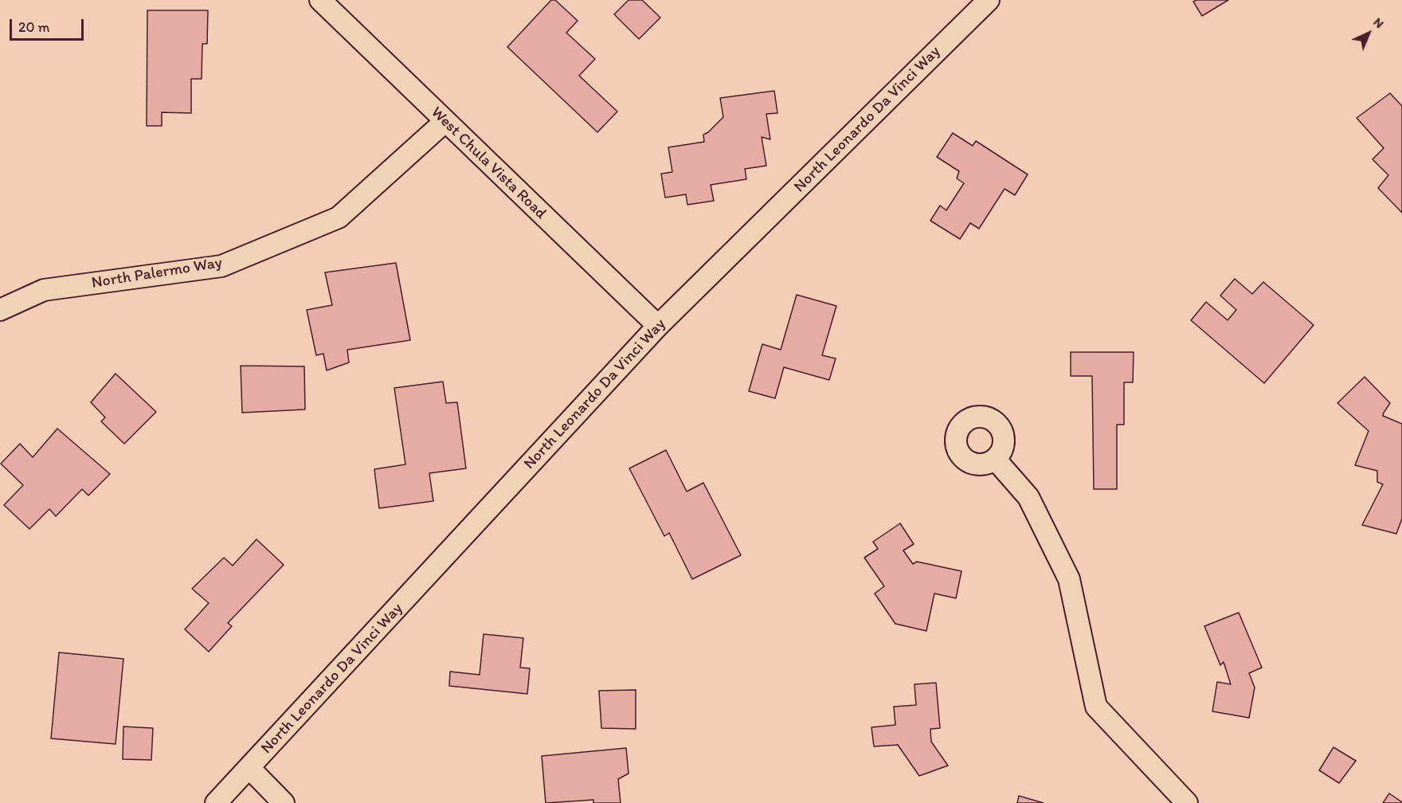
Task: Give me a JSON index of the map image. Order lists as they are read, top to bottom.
{
  "streets": {
    "street": ["North Leonardo Da Vinci Way", "West Chula Vista Road", "North Palermo Way"]
  },
  "crossings": [
    ["North Leonardo Da Vinci Way", "West Chula Vista Road"],
    ["West Chula Vista Road", "North Palermo Way"]
  ],
  "scale_bar": "20 m",
  "north": "top right"
}
